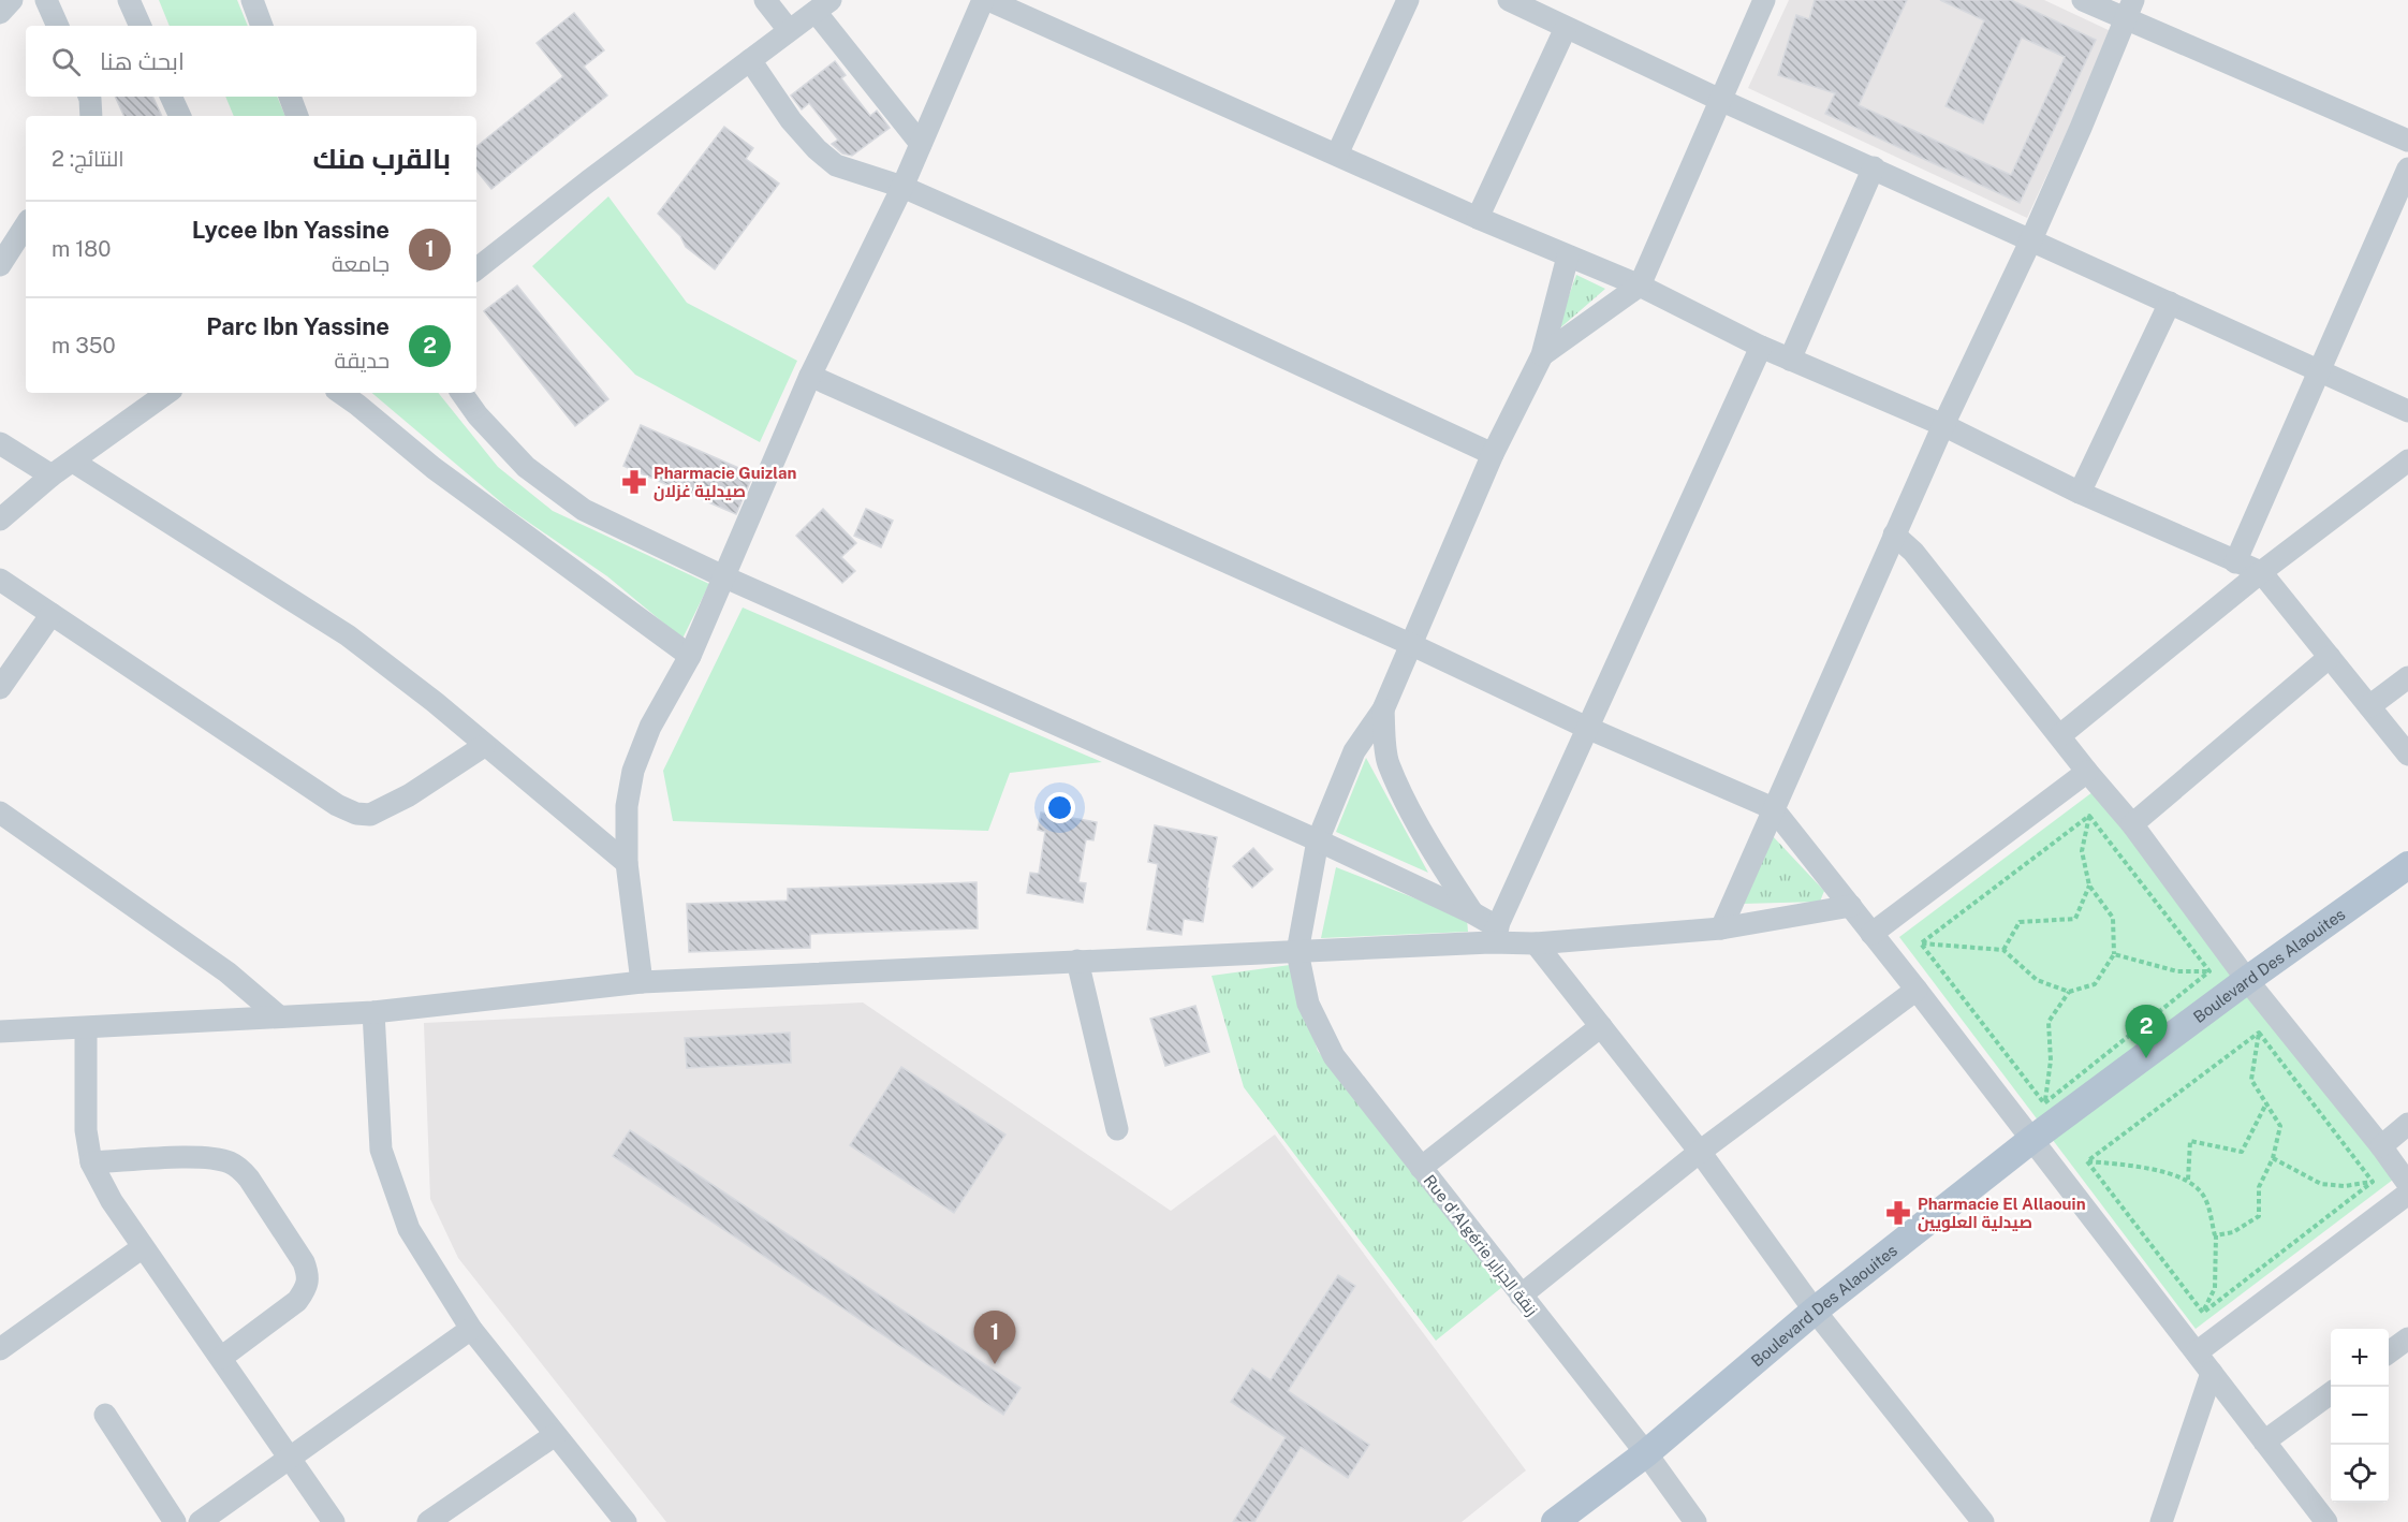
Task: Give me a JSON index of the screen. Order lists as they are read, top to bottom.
{
  "streets": {
    "main road": ["Boulevard Des Alaouites"],
    "street": ["Rue d'Algérie زنقة الجزاير"]
  },
  "crossings": [
    ["Boulevard Des Alaouites", "Rue d'Algérie زنقة الجزاير"]
  ],
  "places": {
    "pharmacy": ["Pharmacie Guizlan صيدلية غزلان", "Pharmacie El Allaouin صيدلية العلويين"]
  },
  "page": {
    "search": "ابحث هنا",
    "heading": ["بالقرب منك", "النتائج: 2"],
    "list": [
      {
        "mark": "1",
        "name": "Lycee Ibn Yassine",
        "note": "جامعة",
        "value": "180 m"
      },
      {
        "mark": "2",
        "name": "Parc Ibn Yassine",
        "note": "حديقة",
        "value": "350 m"
      }
    ],
    "pins": ["2", "1"],
    "map_buttons": ["+", "−"]
  }
}
